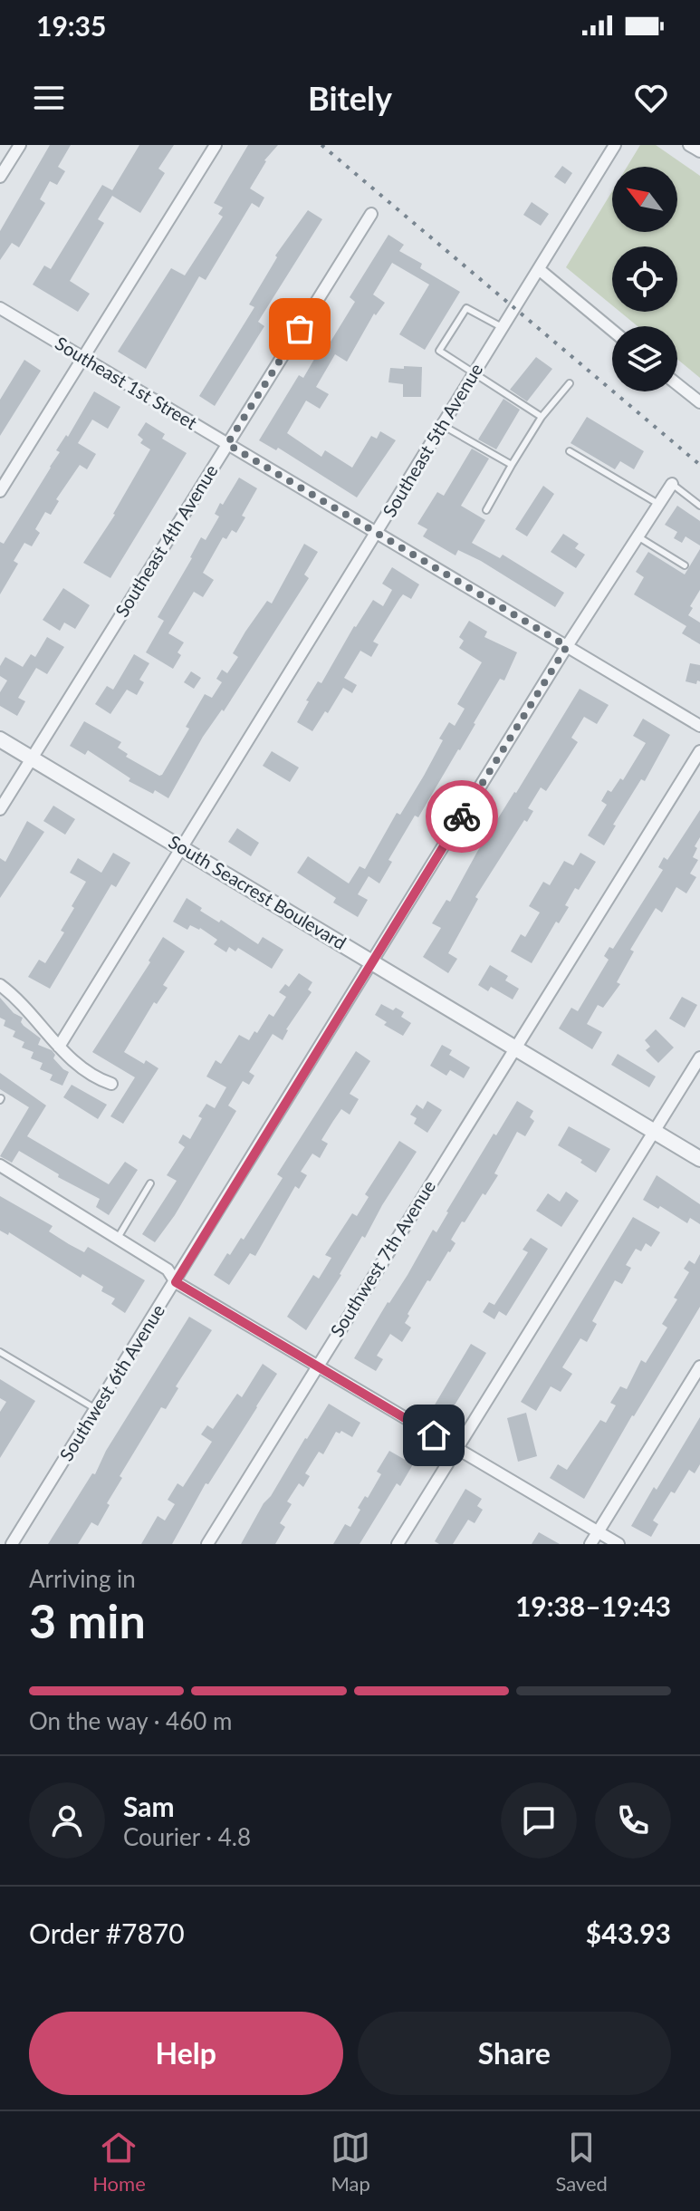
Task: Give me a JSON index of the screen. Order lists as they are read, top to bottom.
{
  "streets": {
    "street": [
      "Southeast 1st Street",
      "Southeast 5th Avenue",
      "Southeast 4th Avenue",
      "South Seacrest Boulevard",
      "Southwest 7th Avenue",
      "Southwest 6th Avenue"
    ]
  },
  "crossings": [
    ["Southeast 1st Street", "Southeast 5th Avenue"],
    ["Southeast 1st Street", "Southeast 4th Avenue"],
    ["Southeast 1st Street", "Southwest 6th Avenue"],
    ["Southeast 5th Avenue", "South Seacrest Boulevard"],
    ["Southeast 4th Avenue", "South Seacrest Boulevard"],
    ["South Seacrest Boulevard", "Southwest 7th Avenue"],
    ["South Seacrest Boulevard", "Southwest 6th Avenue"]
  ],
  "north": "top left",
  "page": {
    "status": "19:35",
    "header": "Bitely",
    "heading": ["3 min", "Arriving in", "19:38–19:43"],
    "panel": [
      "Sam",
      "Courier · 4.8",
      "Order #7870",
      "$43.93"
    ],
    "bar": "On the way · 460 m",
    "buttons": ["Help", "Share"],
    "tabs": ["Home", "Map", "Saved"]
  }
}
